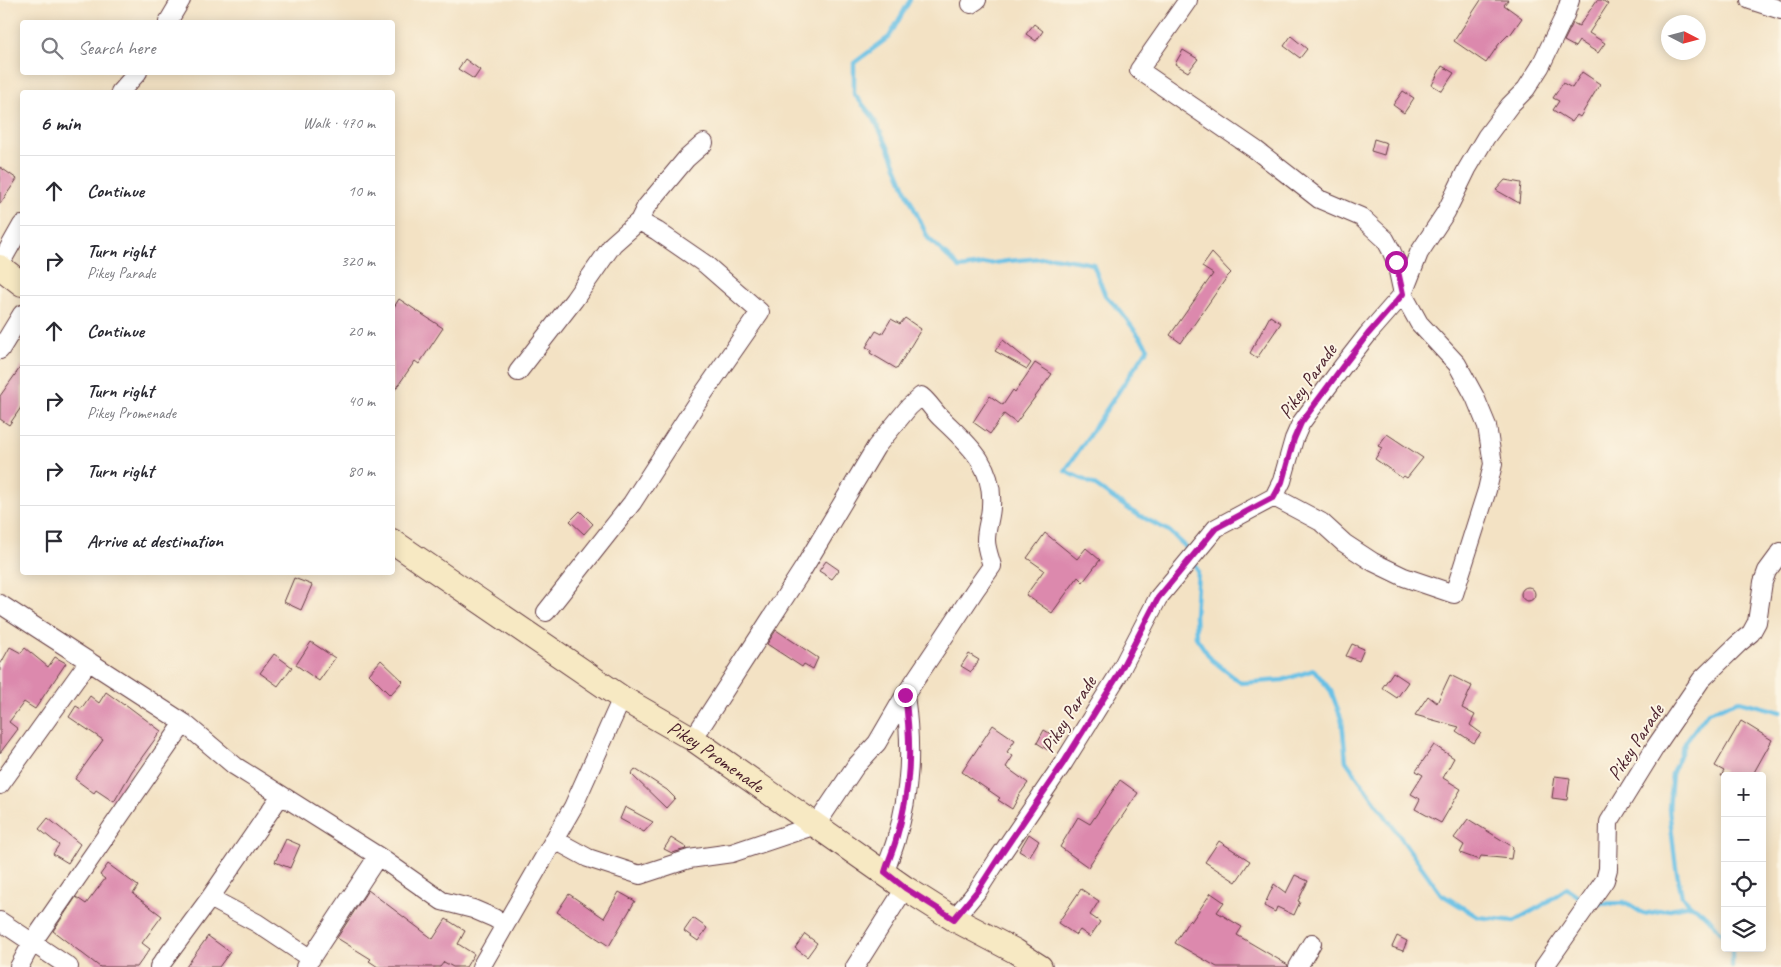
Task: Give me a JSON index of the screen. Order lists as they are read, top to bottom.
{
  "streets": {
    "street": ["Pikey Parade", "Pikey Promenade"]
  },
  "crossings": [
    ["Pikey Parade", "Pikey Promenade"]
  ],
  "north": "right",
  "page": {
    "search": "Search here",
    "heading": ["6 min", "Walk · 470 m"],
    "list": [
      ["Continue", "10 m"],
      ["Turn right", "Pikey Parade", "320 m"],
      ["Continue", "20 m"],
      ["Turn right", "Pikey Promenade", "40 m"],
      ["Turn right", "80 m"],
      "Arrive at destination"
    ],
    "map_buttons": ["+", "−"]
  }
}
